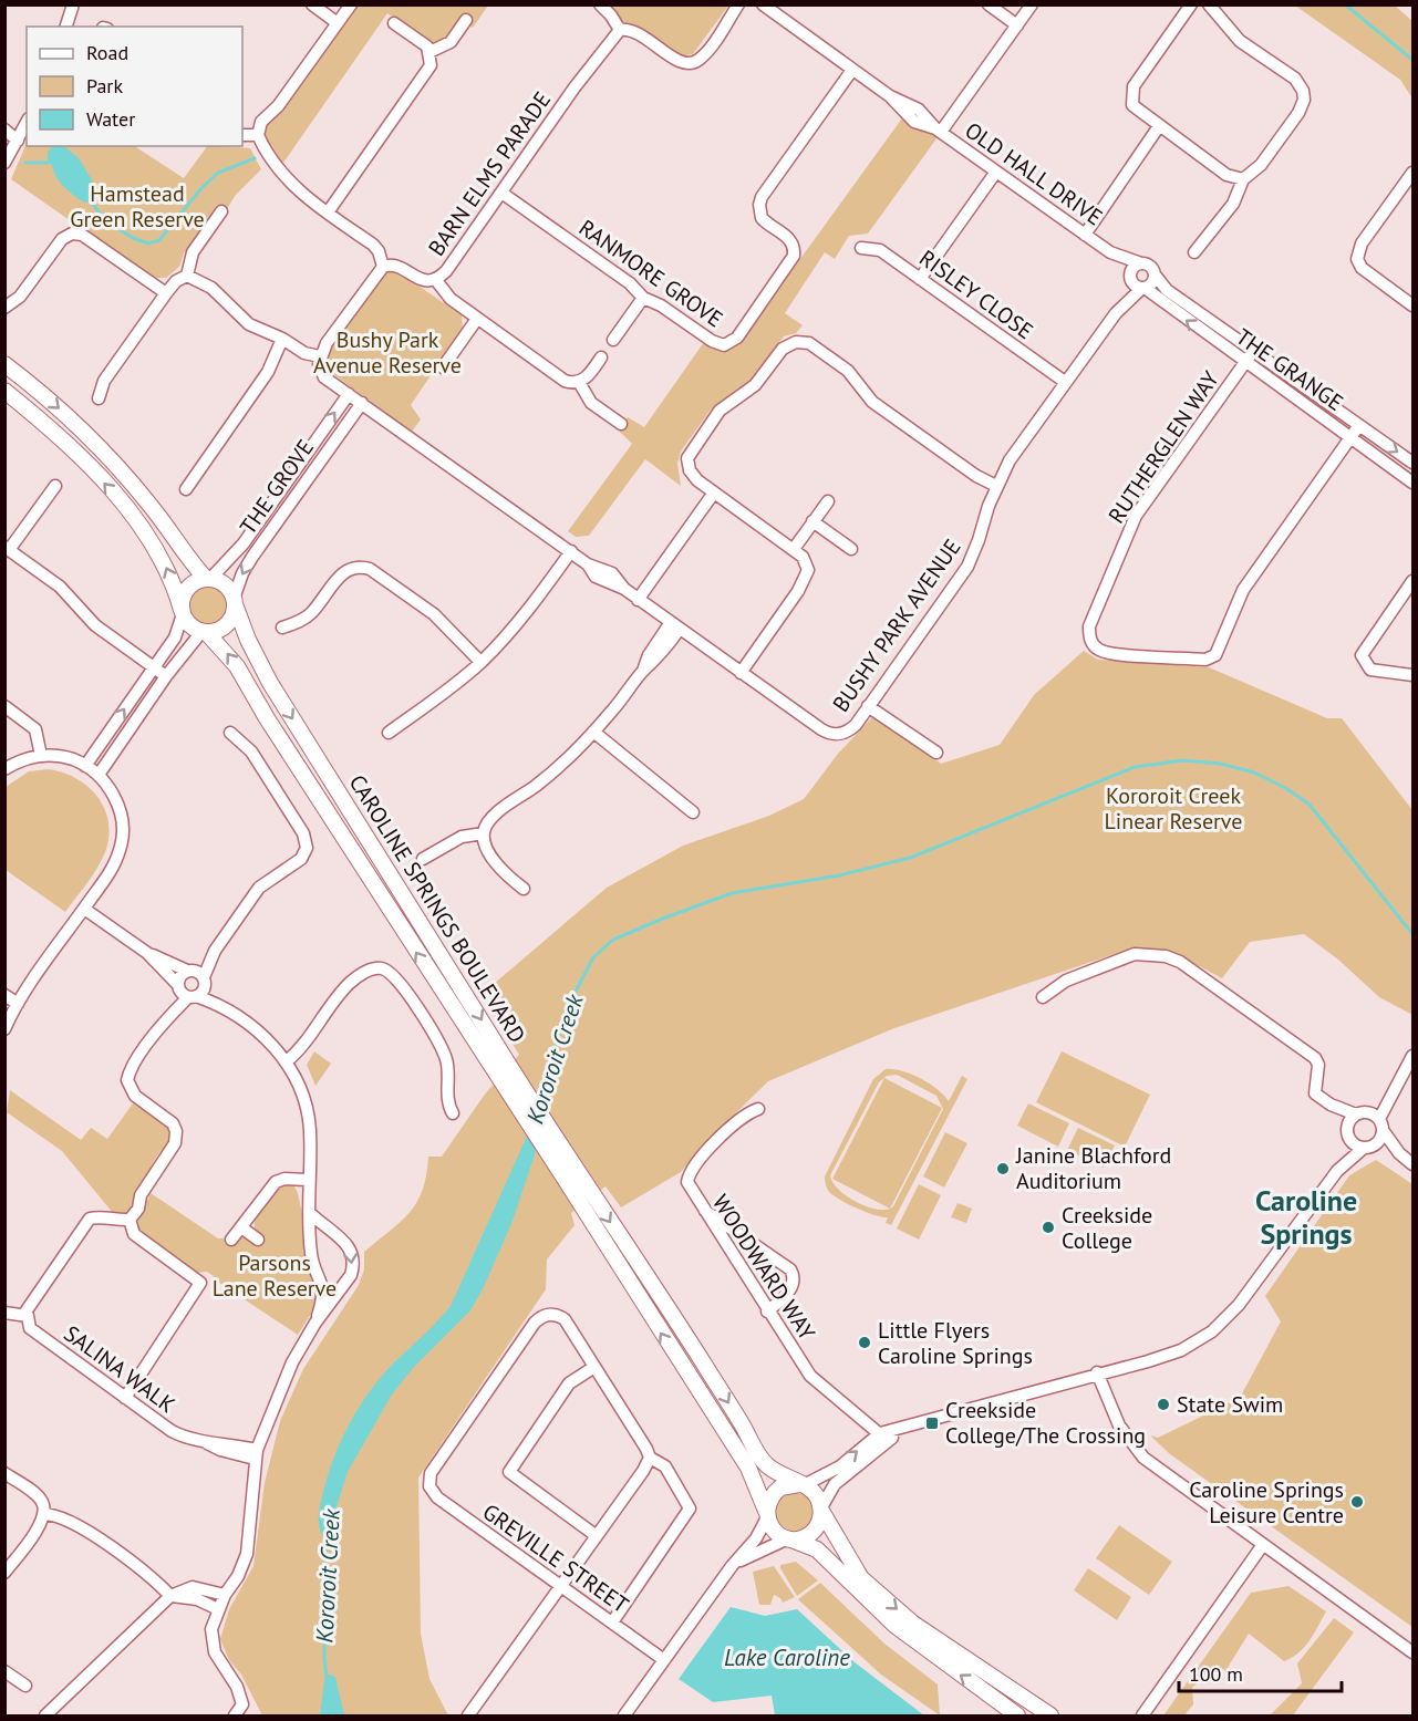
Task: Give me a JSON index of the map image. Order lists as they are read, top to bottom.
{
  "streets": {
    "main road": ["CAROLINE SPRINGS BOULEVARD"],
    "street": [
      "BARN ELMS PARADE",
      "OLD HALL DRIVE",
      "RANMORE GROVE",
      "RISLEY CLOSE",
      "THE GRANGE",
      "RUTHERGLEN WAY",
      "THE GROVE",
      "BUSHY PARK AVENUE",
      "WOODWARD WAY",
      "SALINA WALK",
      "GREVILLE STREET"
    ]
  },
  "crossings": [
    ["BARN ELMS PARADE", "RANMORE GROVE"],
    ["OLD HALL DRIVE", "RANMORE GROVE"],
    ["OLD HALL DRIVE", "THE GRANGE"],
    ["OLD HALL DRIVE", "BUSHY PARK AVENUE"],
    ["RISLEY CLOSE", "BUSHY PARK AVENUE"],
    ["THE GRANGE", "RUTHERGLEN WAY"],
    ["THE GRANGE", "BUSHY PARK AVENUE"],
    ["THE GROVE", "BUSHY PARK AVENUE"],
    ["THE GROVE", "CAROLINE SPRINGS BOULEVARD"]
  ],
  "districts": ["Caroline Springs"],
  "water": ["Kororoit Creek", "Lake Caroline"],
  "parks": [
    "Hamstead Green Reserve",
    "Bushy Park Avenue Reserve",
    "Kororoit Creek Linear Reserve",
    "Parsons Lane Reserve"
  ],
  "places": {
    "other": [
      "Janine Blachford Auditorium",
      "Creekside College",
      "Little Flyers Caroline Springs",
      "State Swim",
      "Caroline Springs Leisure Centre"
    ],
    "transit": ["Creekside College/The Crossing"]
  },
  "legend": ["Road", "Park", "Water"],
  "scale_bar": "100 m"
}
